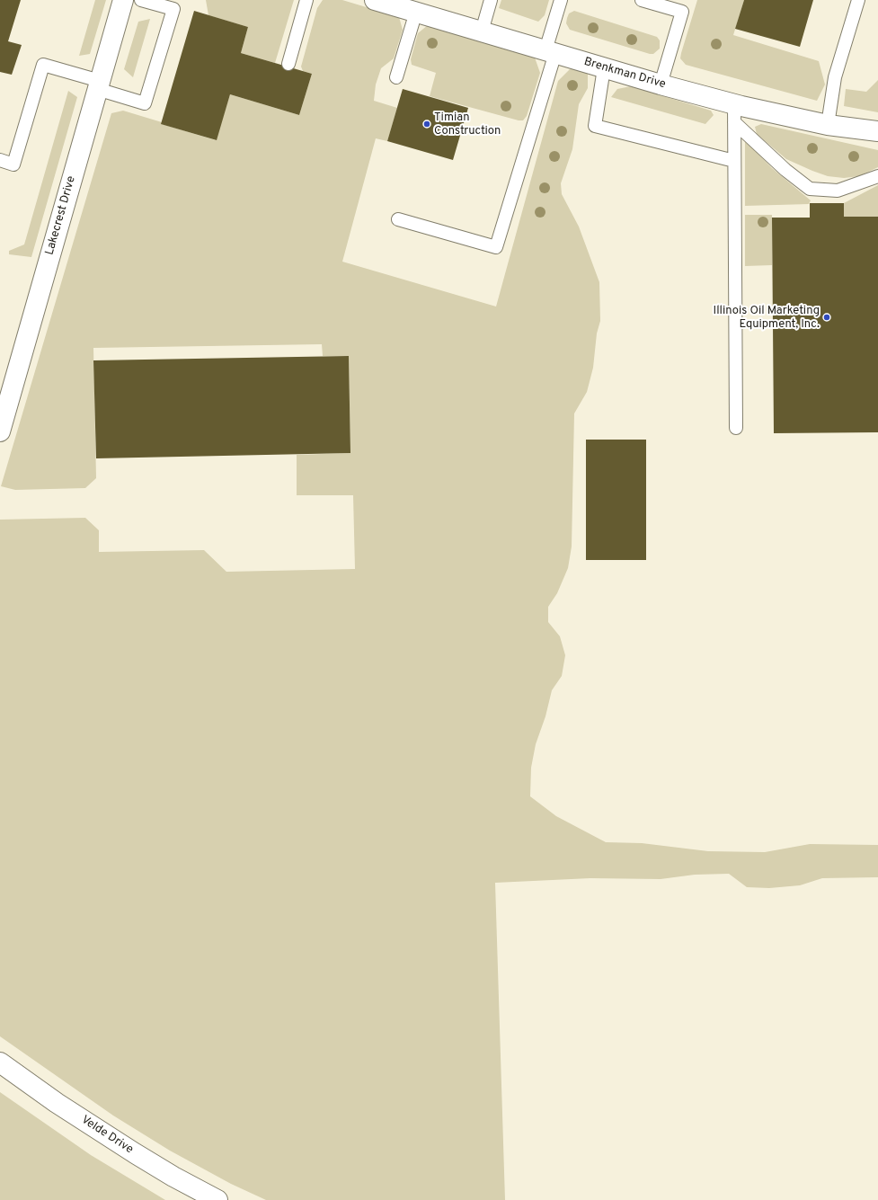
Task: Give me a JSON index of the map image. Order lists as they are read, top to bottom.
{
  "streets": {
    "street": ["Brenkman Drive", "Lakecrest Drive", "Velde Drive"]
  },
  "places": ["Timian Construction", "Illinois Oil Marketing Equipment, Inc."]
}
